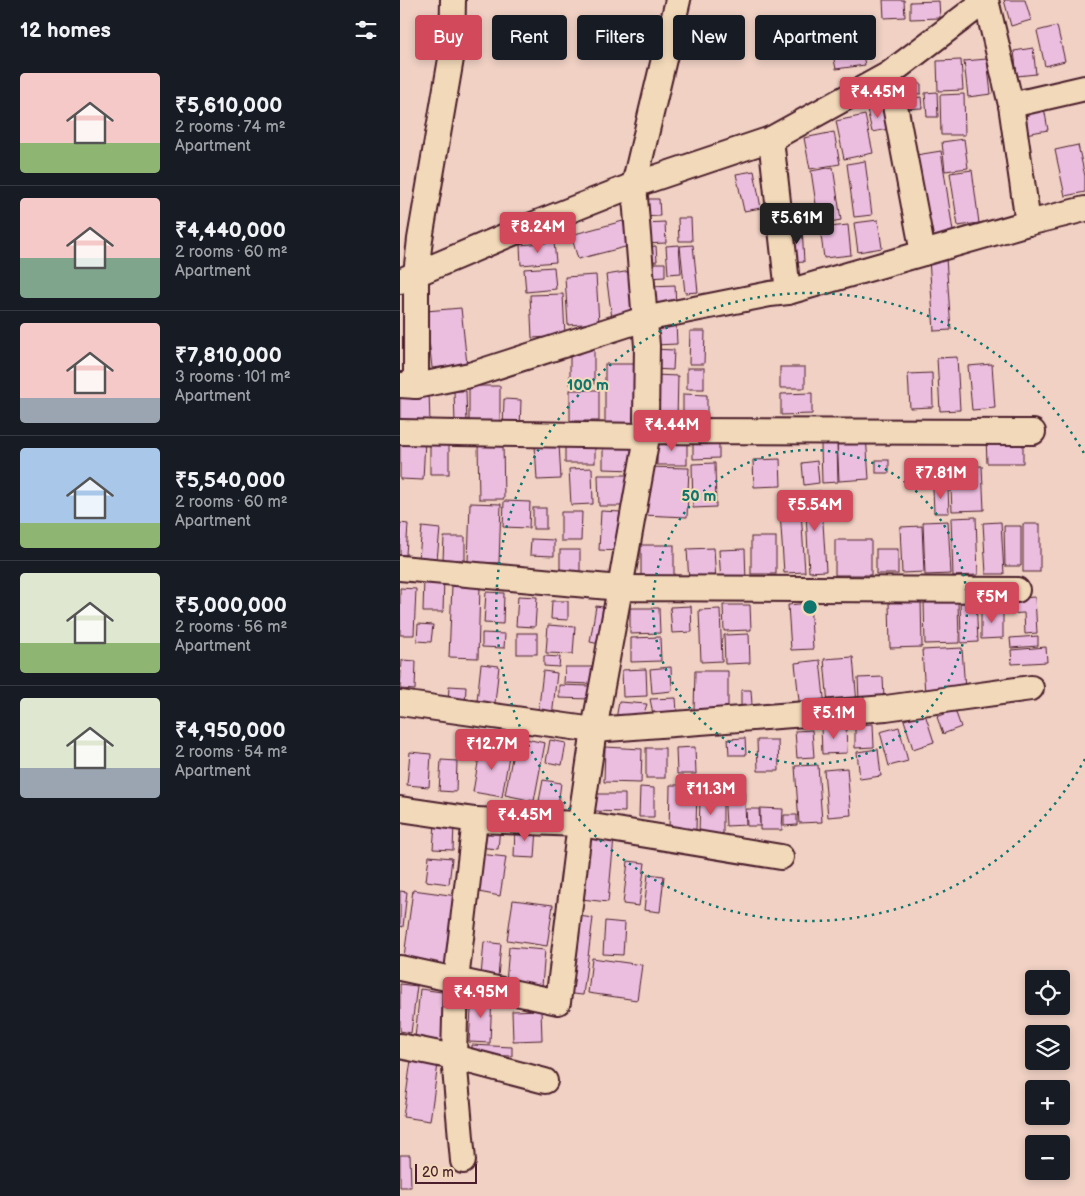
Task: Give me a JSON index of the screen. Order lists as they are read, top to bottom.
{
  "scale_bar": "20 m",
  "page": {
    "heading": "12 homes",
    "chip": [
      "Buy",
      "Rent",
      "Filters",
      "New",
      "Apartment"
    ],
    "list": [
      {
        "name": "₹5,610,000",
        "note": "2 rooms · 74 m² · Apartment"
      },
      {
        "name": "₹4,440,000",
        "note": "2 rooms · 60 m² · Apartment"
      },
      {
        "name": "₹7,810,000",
        "note": "3 rooms · 101 m² · Apartment"
      },
      {
        "name": "₹5,540,000",
        "note": "2 rooms · 60 m² · Apartment"
      },
      {
        "name": "₹5,000,000",
        "note": "2 rooms · 56 m² · Apartment"
      },
      {
        "name": "₹4,950,000",
        "note": "2 rooms · 54 m² · Apartment"
      }
    ],
    "price": [
      "₹4.45M",
      "₹5.61M",
      "₹8.24M",
      "₹4.44M",
      "₹7.81M",
      "₹5.54M",
      "₹5M",
      "₹5.1M",
      "₹12.7M",
      "₹11.3M",
      "₹4.45M",
      "₹4.95M"
    ],
    "map_buttons": ["+", "−"],
    "scale": "20 m"
  },
  "rings": ["100 m", "50 m"]
}
